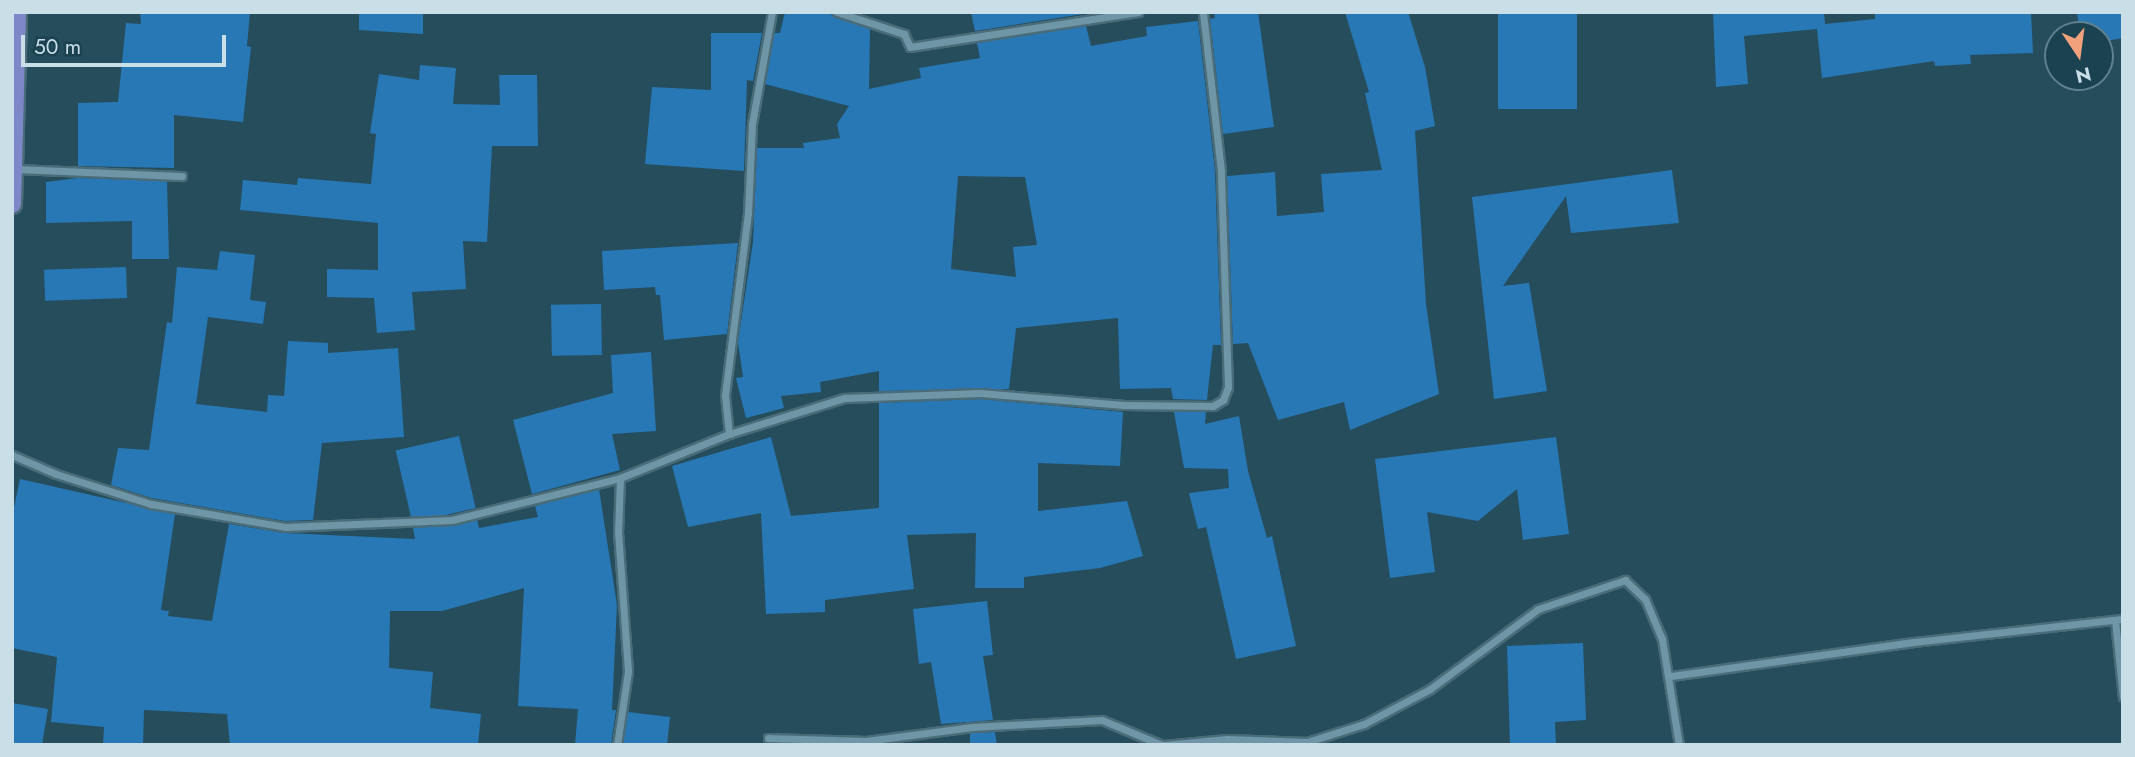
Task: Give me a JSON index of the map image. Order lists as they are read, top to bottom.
{
  "scale_bar": "50 m",
  "north": "bottom"
}
